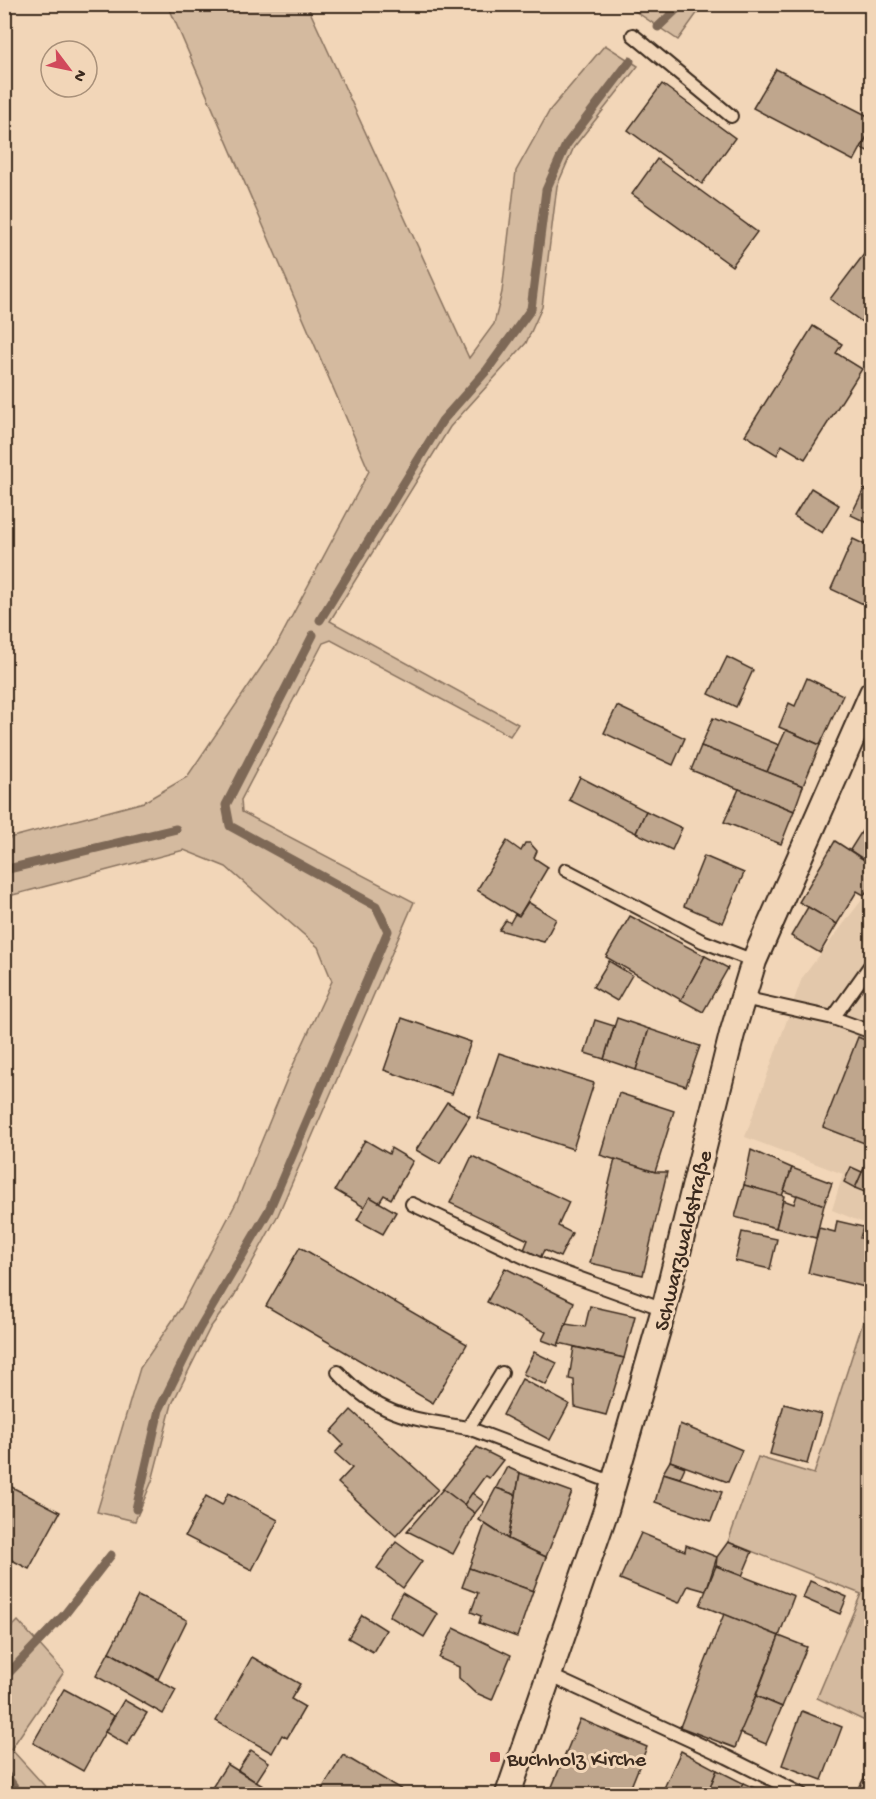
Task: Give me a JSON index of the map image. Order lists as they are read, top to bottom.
{
  "streets": {
    "street": ["Schwarzwaldstraße"]
  },
  "places": {
    "transit": ["Buchholz Kirche"]
  },
  "north": "bottom right"
}
